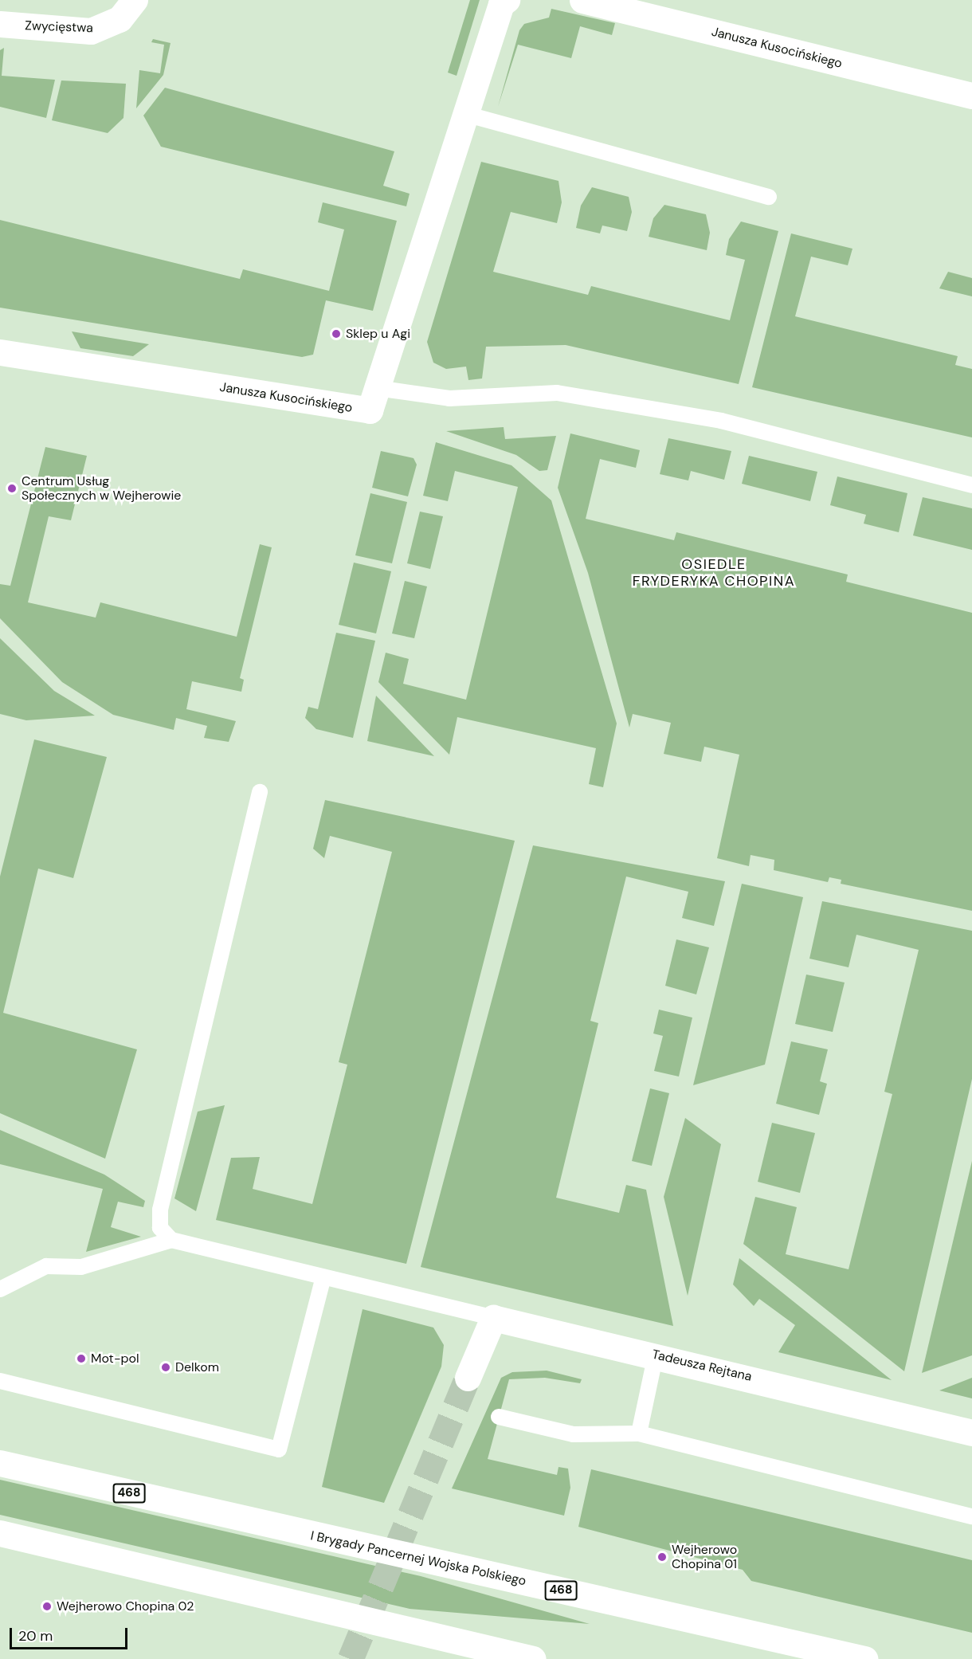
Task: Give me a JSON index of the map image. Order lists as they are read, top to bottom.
{
  "streets": {
    "street": [
      "Zwycięstwa",
      "Janusza Kusocińskiego",
      "Tadeusza Rejtana",
      "468",
      "I Brygady Pancernej Wojska Polskiego"
    ]
  },
  "districts": ["OSIEDLE FRYDERYKA CHOPINA"],
  "places": [
    "Sklep u Agi",
    "Centrum Usług Społecznych w Wejherowie",
    "Mot-pol",
    "Delkom",
    "Wejherowo Chopina 01",
    "Wejherowo Chopina 02"
  ],
  "scale_bar": "20 m"
}
